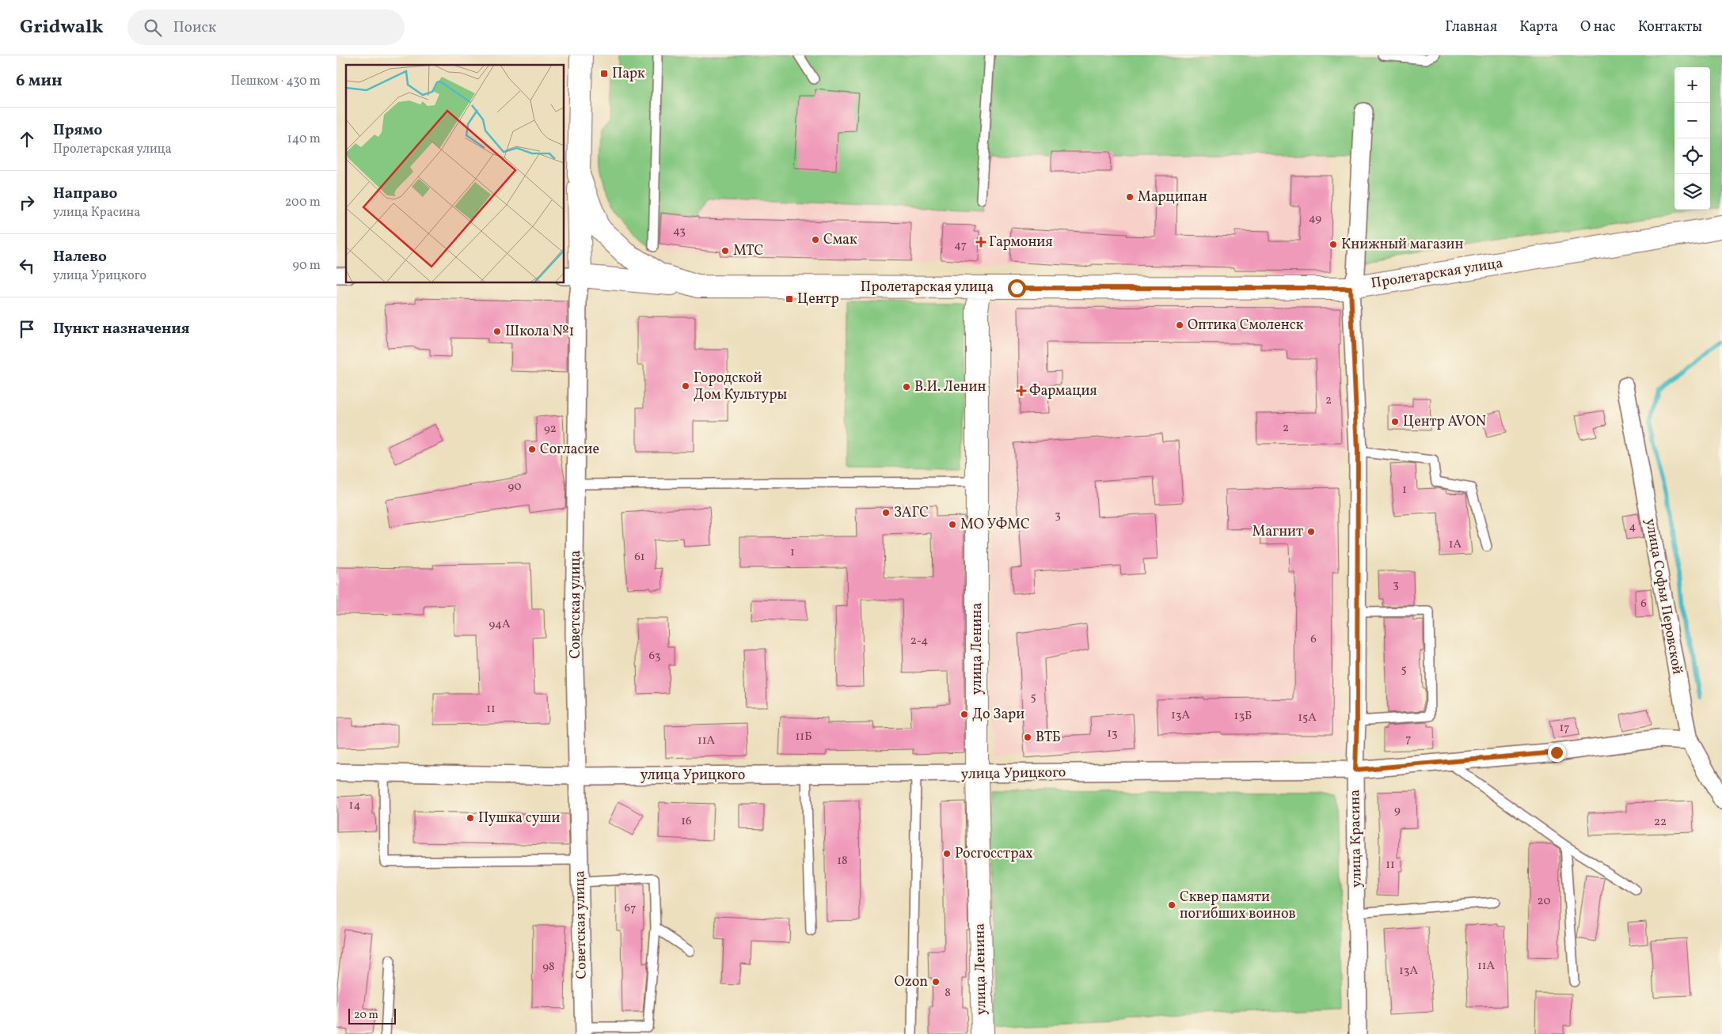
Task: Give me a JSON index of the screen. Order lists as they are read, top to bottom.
{
  "streets": {
    "main road": ["Пролетарская улица", "Советская улица", "улица Ленина"],
    "street": ["улица Софьи Перовской", "улица Урицкого", "улица Красина"]
  },
  "crossings": [
    ["Пролетарская улица", "Советская улица"],
    ["Пролетарская улица", "улица Ленина"],
    ["Пролетарская улица", "улица Красина"],
    ["улица Софьи Перовской", "улица Урицкого"],
    ["Советская улица", "улица Урицкого"],
    ["улица Ленина", "улица Урицкого"],
    ["улица Урицкого", "улица Красина"]
  ],
  "places": {
    "transit": ["Парк", "Центр"],
    "other": [
      "Марципан",
      "Смак",
      "Книжный магазин",
      "МТС",
      "Оптика Смоленск",
      "Школа №1",
      "Городской Дом Культуры",
      "В.И. Ленин",
      "Центр AVON",
      "Согласие",
      "ЗАГС",
      "МО УФМС",
      "Магнит",
      "До Зари",
      "ВТБ",
      "Пушка суши",
      "Росгосстрах",
      "Сквер памяти погибших воинов",
      "Ozon"
    ],
    "health": ["Гармония", "Фармация"]
  },
  "house_numbers": [
    "49",
    "43",
    "47",
    "2",
    "2",
    "92",
    "90",
    "1",
    "3",
    "4",
    "1А",
    "1",
    "61",
    "3",
    "6",
    "94А",
    "6",
    "2-4",
    "63",
    "5",
    "5",
    "11",
    "13А",
    "13Б",
    "15А",
    "17",
    "13",
    "11Б",
    "7",
    "11А",
    "14",
    "9",
    "16",
    "22",
    "18",
    "11",
    "20",
    "67",
    "11А",
    "98",
    "13А",
    "8"
  ],
  "scale_bar": "20 m",
  "page": {
    "header": "Gridwalk",
    "search": "Поиск",
    "nav": [
      "Главная",
      "Карта",
      "О нас",
      "Контакты"
    ],
    "heading": ["6 мин", "Пешком · 430 m"],
    "map_buttons": ["+", "−"],
    "list": [
      ["Прямо", "Пролетарская улица", "140 m"],
      ["Направо", "улица Красина", "200 m"],
      ["Налево", "улица Урицкого", "90 m"],
      "Пункт назначения"
    ],
    "scale": "20 m"
  }
}
